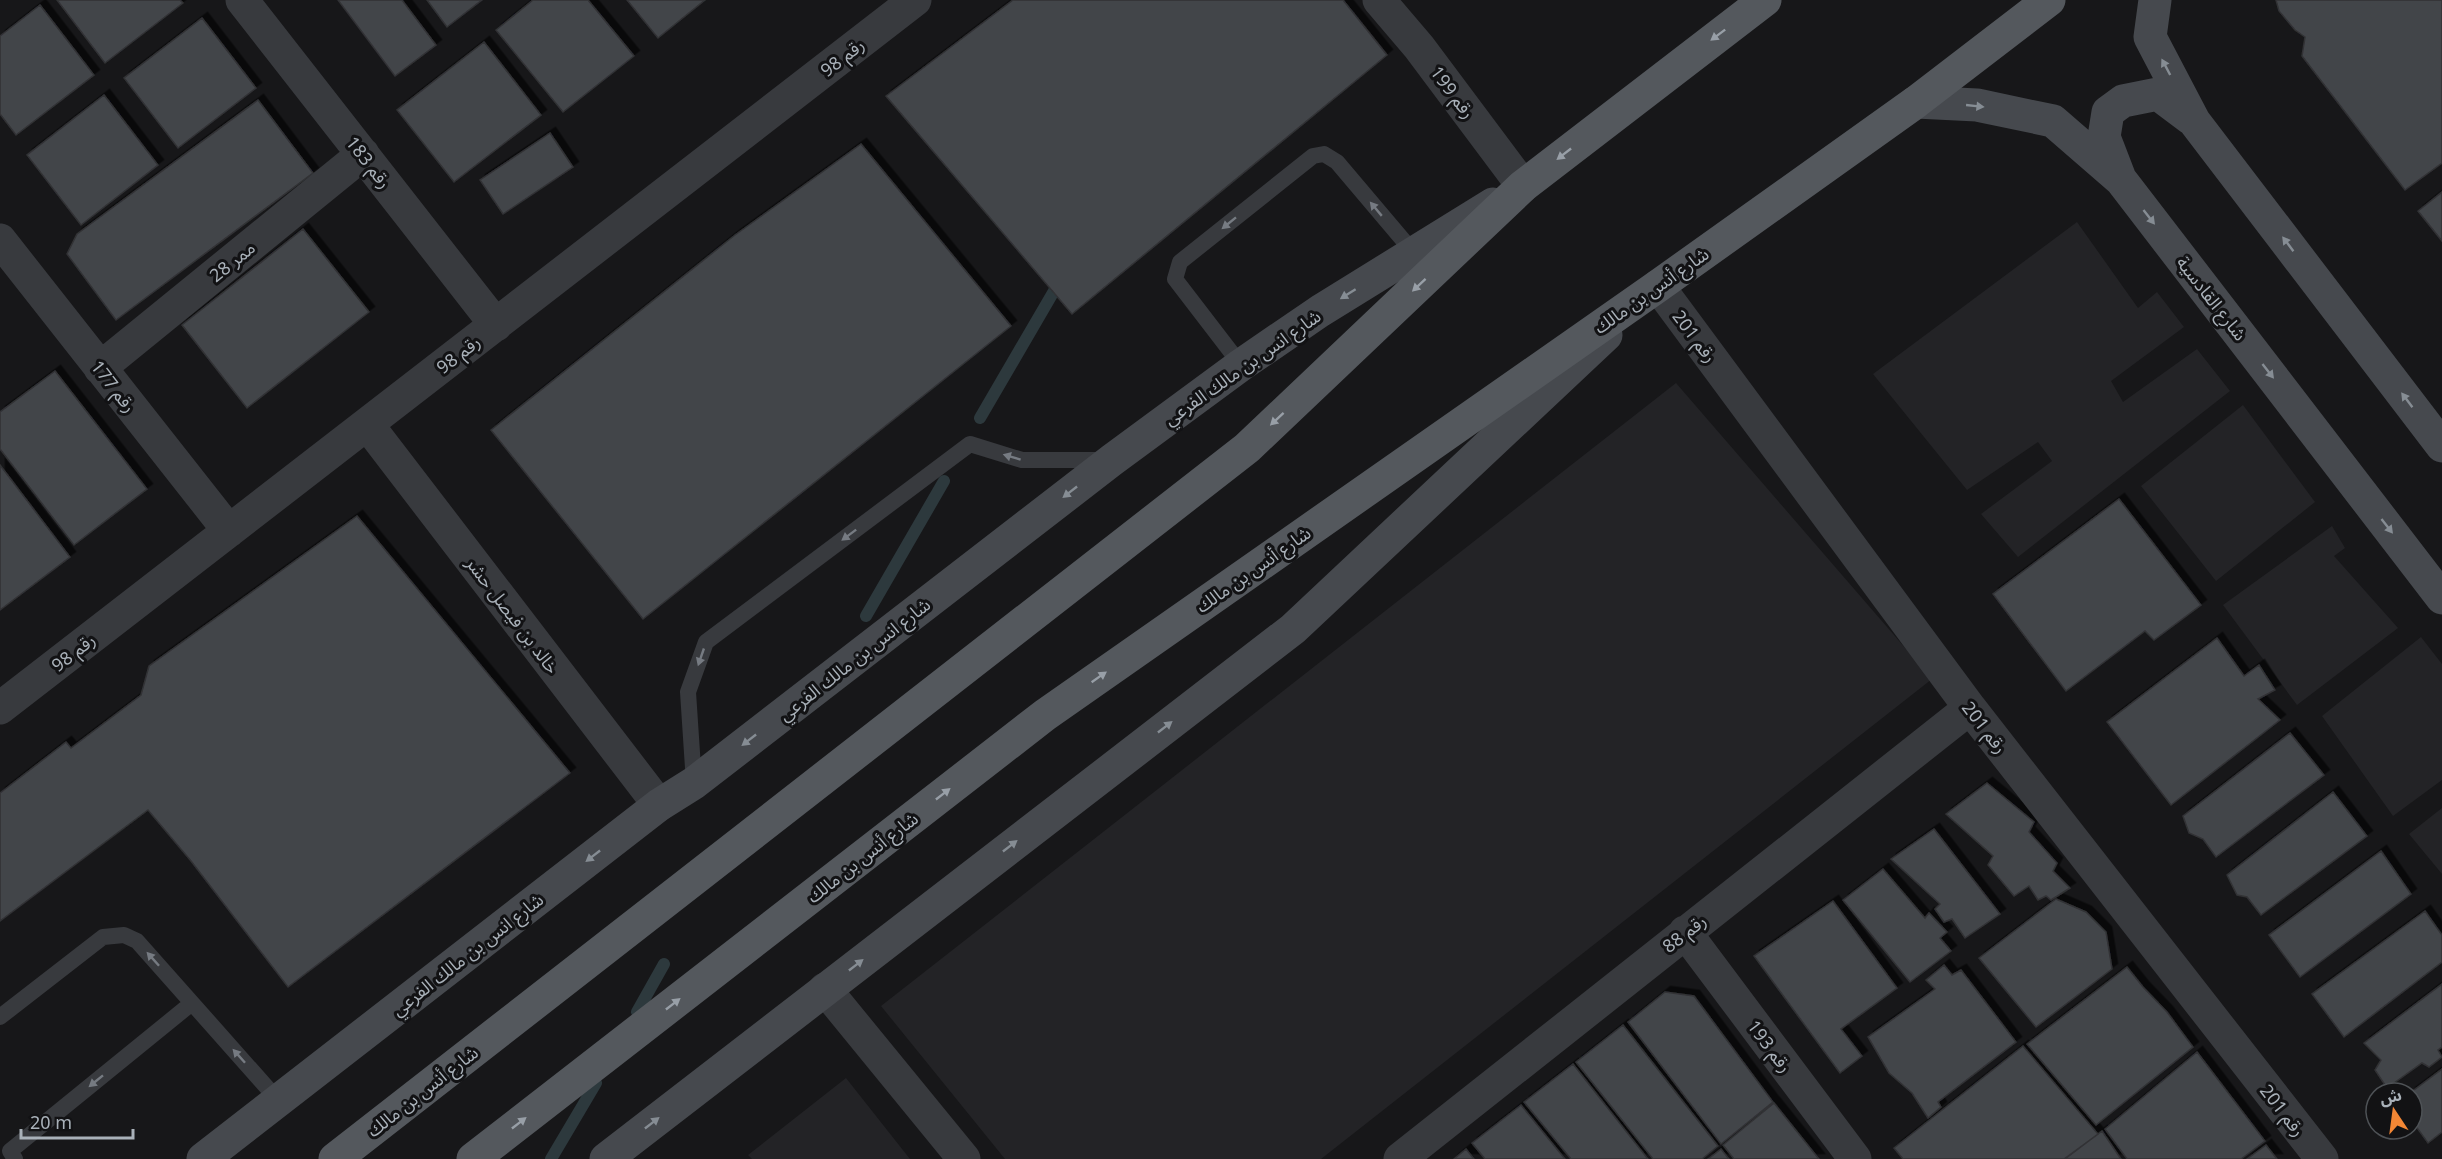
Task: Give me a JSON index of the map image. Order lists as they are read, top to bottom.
{
  "streets": {
    "main road": ["شارع أنس بن مالك"],
    "street": [
      "رقم 98",
      "رقم 199",
      "رقم 183",
      "ممر 28",
      "شارع القادسية",
      "رقم 201",
      "شارع انس بن مالك الفرعي",
      "رقم 177",
      "خالد بن فيصل حشر",
      "رقم 88",
      "رقم 193"
    ]
  },
  "crossings": [
    ["رقم 98", "رقم 183"],
    ["رقم 98", "رقم 177"],
    ["رقم 98", "خالد بن فيصل حشر"],
    ["رقم 199", "شارع أنس بن مالك"],
    ["رقم 199", "شارع انس بن مالك الفرعي"],
    ["رقم 183", "ممر 28"],
    ["ممر 28", "رقم 177"],
    ["شارع أنس بن مالك", "شارع القادسية"],
    ["شارع أنس بن مالك", "رقم 201"],
    ["شارع أنس بن مالك", "شارع انس بن مالك الفرعي"],
    ["رقم 201", "رقم 88"],
    ["شارع انس بن مالك الفرعي", "خالد بن فيصل حشر"],
    ["رقم 88", "رقم 193"]
  ],
  "scale_bar": "20 m",
  "north": "top"
}
